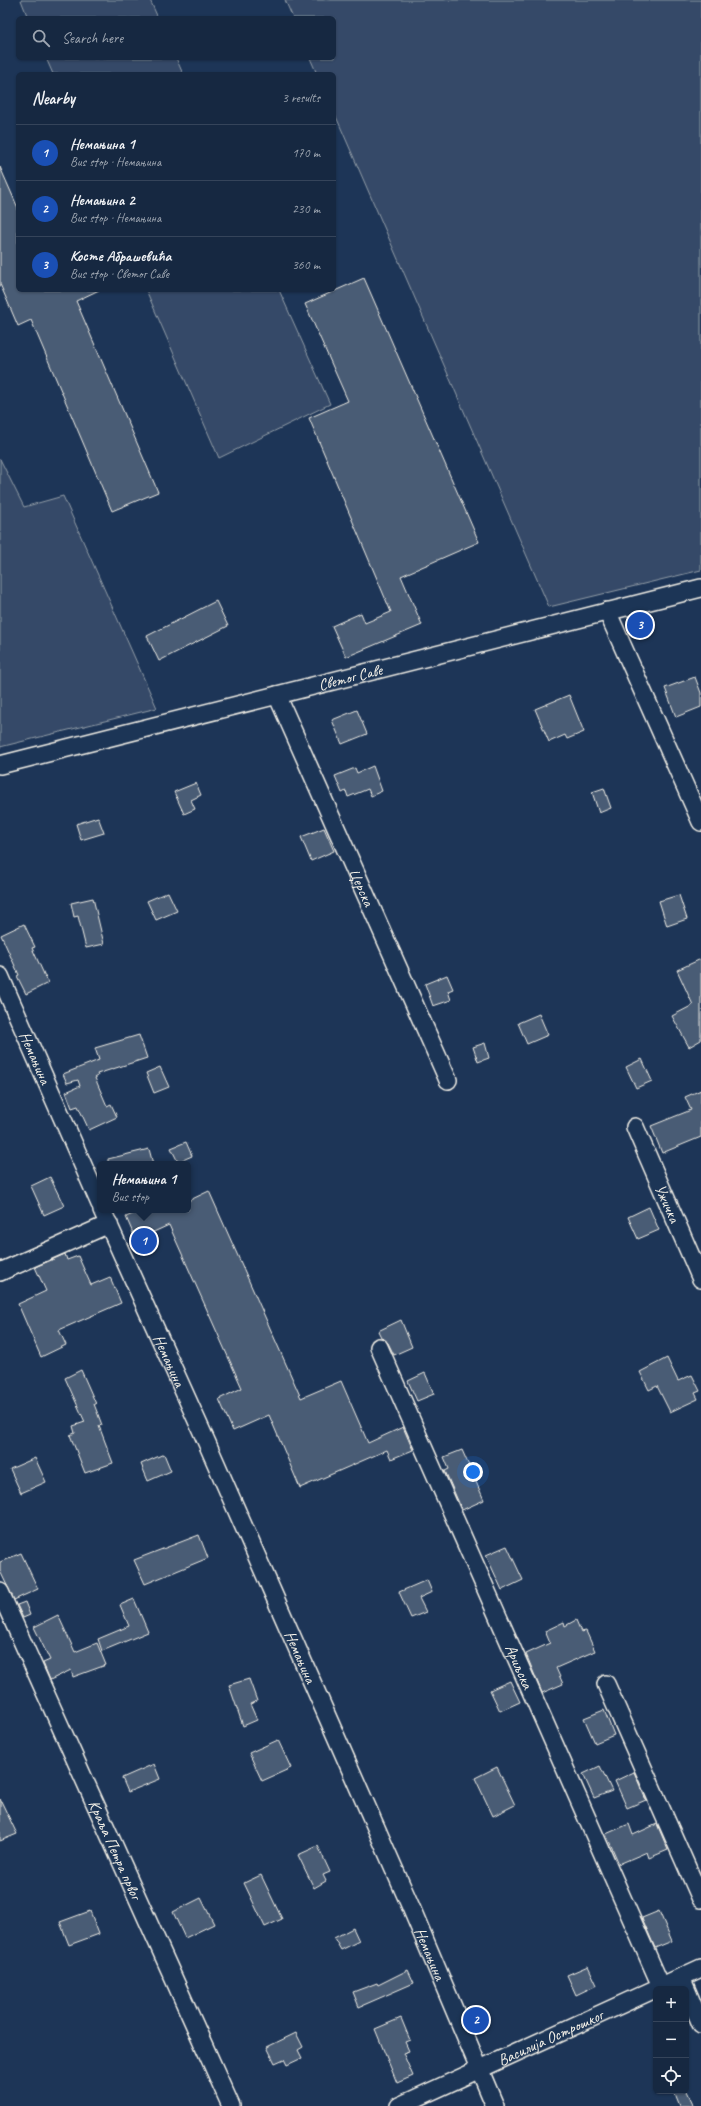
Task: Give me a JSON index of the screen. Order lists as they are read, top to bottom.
{
  "streets": {
    "street": [
      "Светог Саве",
      "Церска",
      "Немањина",
      "Ужичка",
      "Ариљска",
      "Краља Петра првог",
      "Василија Острошког"
    ]
  },
  "crossings": [
    ["Светог Саве", "Церска"],
    ["Немањина", "Василија Острошког"],
    ["Ариљска", "Василија Острошког"]
  ],
  "page": {
    "search": "Search here",
    "heading": ["Nearby", "3 results"],
    "list": [
      {
        "mark": "1",
        "name": "Немањина 1",
        "note": "Bus stop · Немањина",
        "value": "170 m"
      },
      {
        "mark": "2",
        "name": "Немањина 2",
        "note": "Bus stop · Немањина",
        "value": "230 m"
      },
      {
        "mark": "3",
        "name": "Косте Абрашевића",
        "note": "Bus stop · Светог Саве",
        "value": "360 m"
      }
    ],
    "pins": ["3", "1", "2"],
    "popup": ["Немањина 1", "Bus stop"],
    "map_buttons": ["+", "−"]
  }
}
